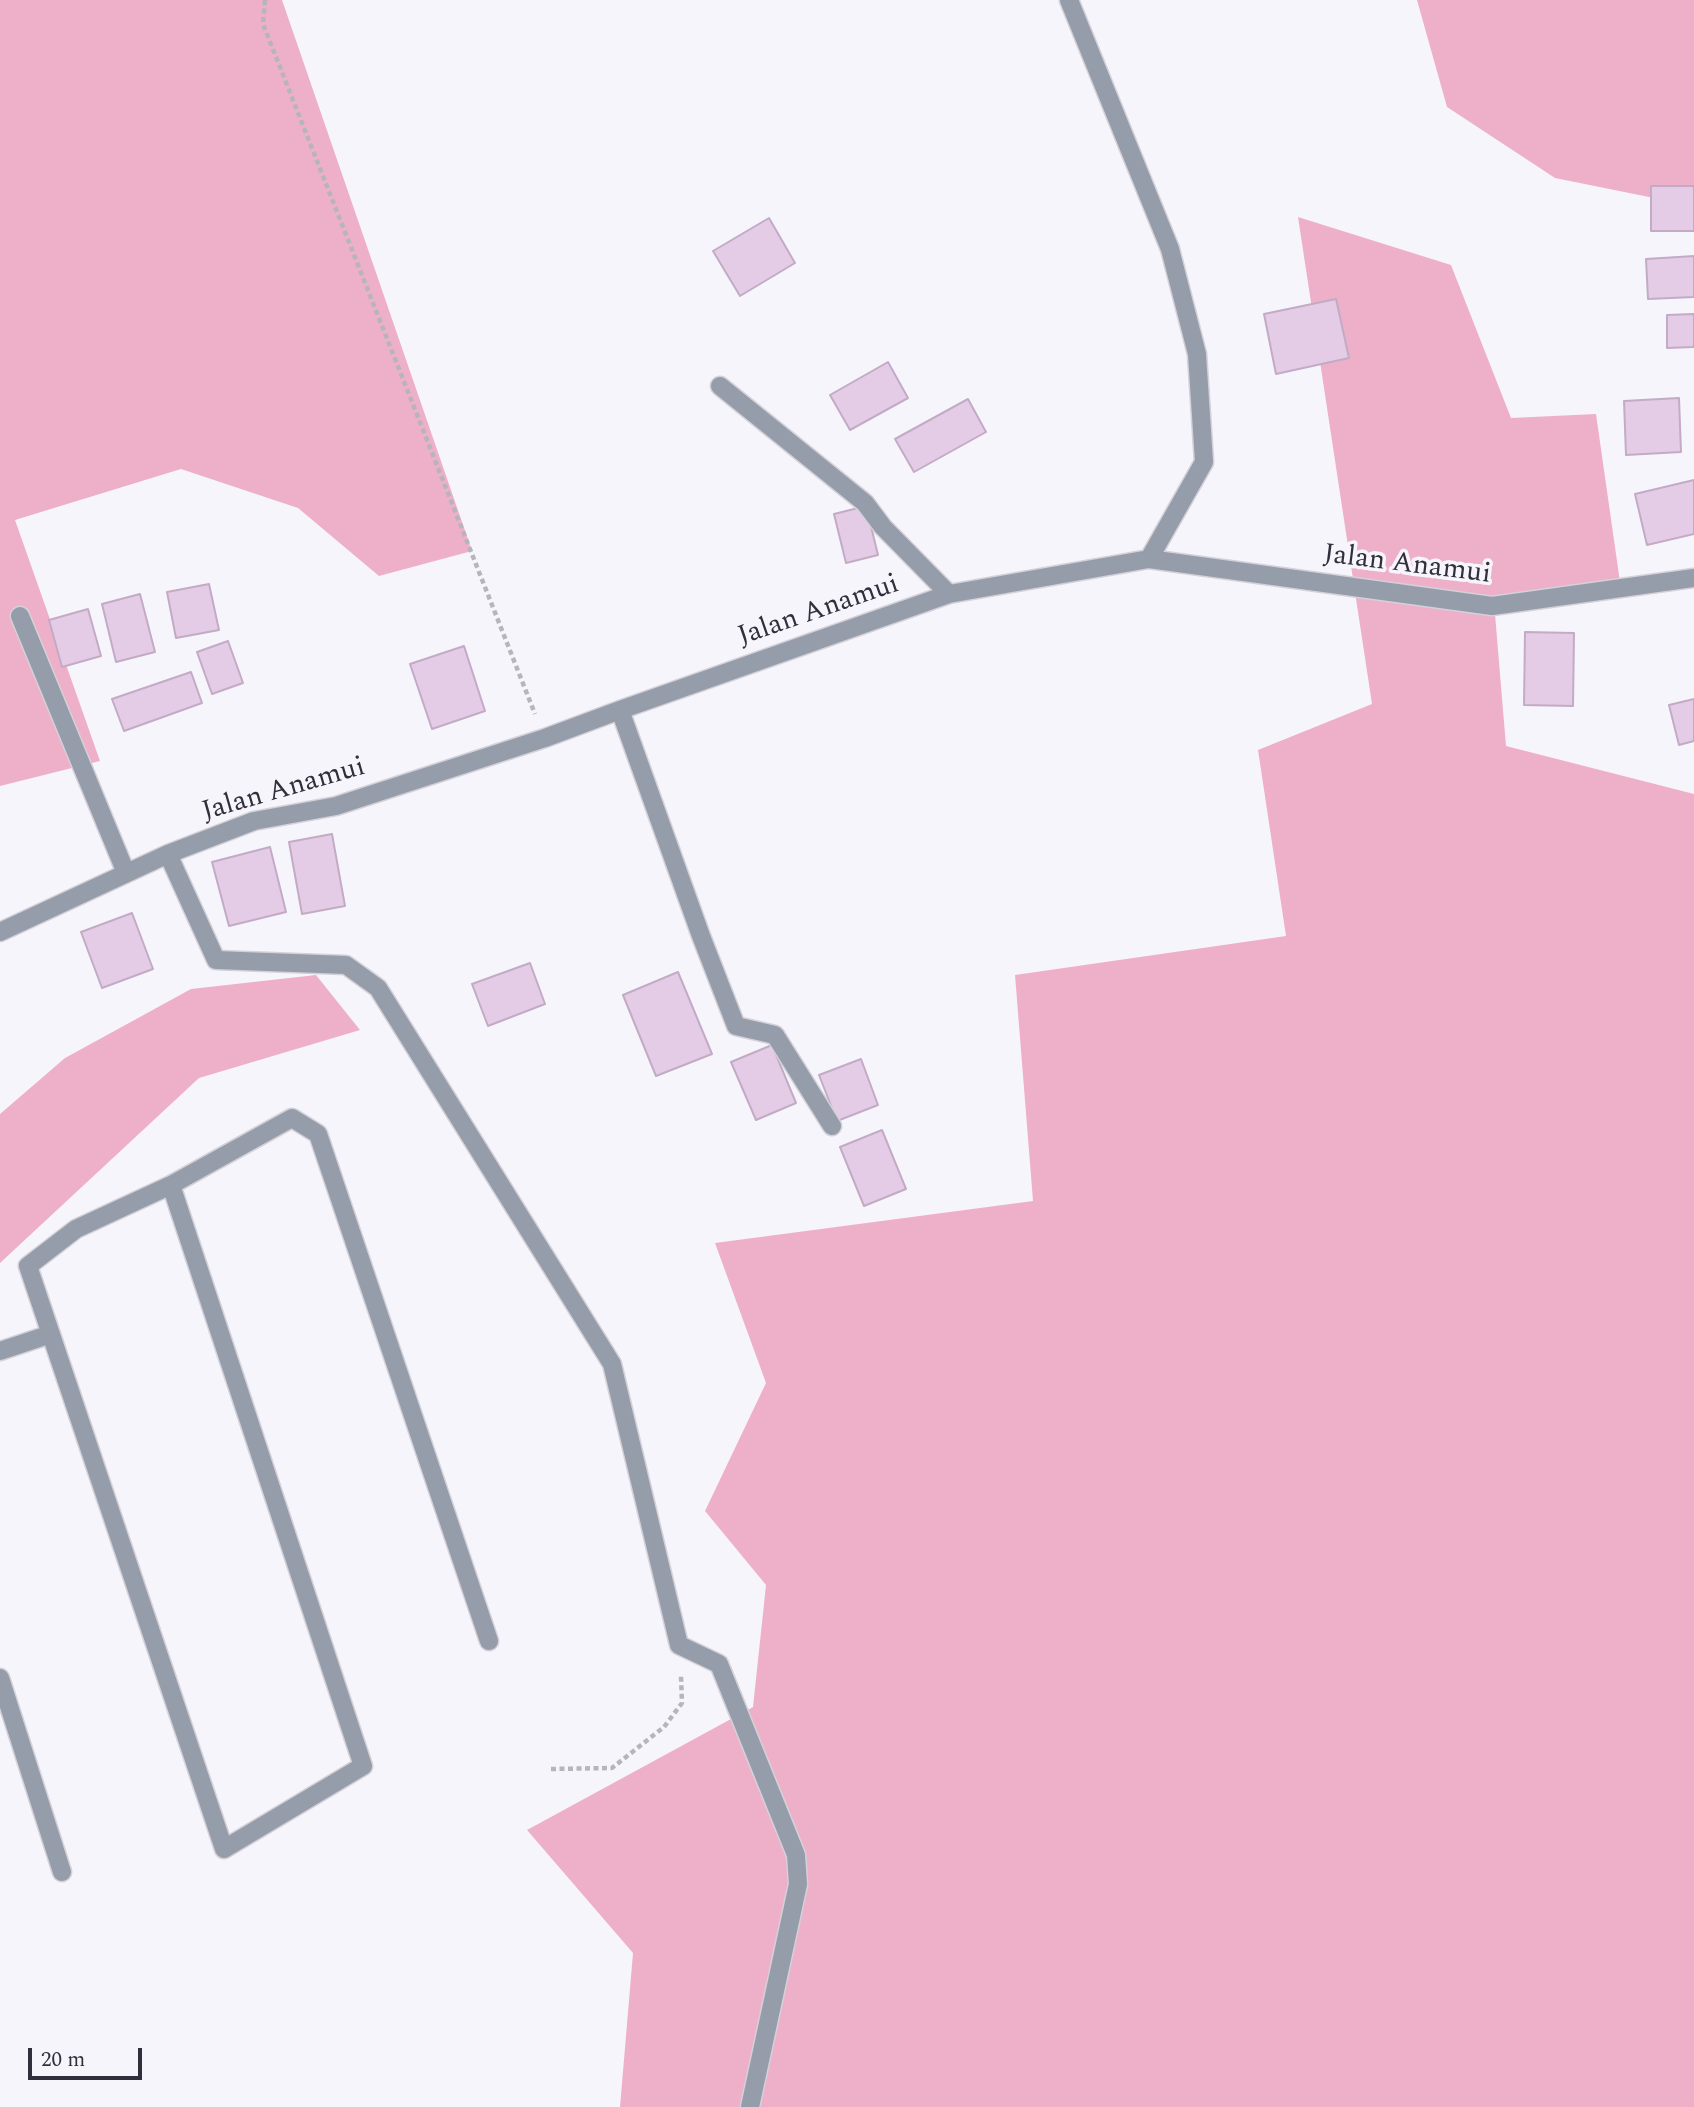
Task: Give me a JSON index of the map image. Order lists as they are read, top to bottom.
{
  "streets": {
    "street": ["Jalan Anamui"]
  },
  "scale_bar": "20 m"
}
